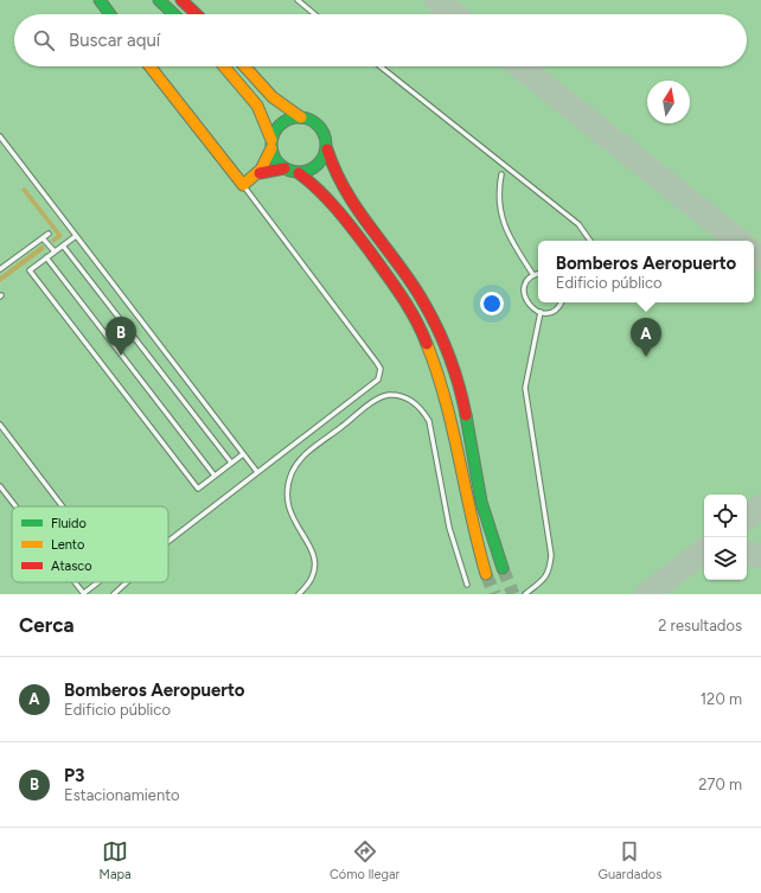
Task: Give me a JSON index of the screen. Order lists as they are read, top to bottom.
{
  "legend": ["Fluido", "Lento", "Atasco"],
  "north": "top",
  "page": {
    "search": "Buscar aquí",
    "popup": ["Bomberos Aeropuerto", "Edificio público"],
    "pins": ["B", "A"],
    "heading": ["Cerca", "2 resultados"],
    "list": [
      {
        "mark": "A",
        "name": "Bomberos Aeropuerto",
        "note": "Edificio público",
        "value": "120 m"
      },
      {
        "mark": "B",
        "name": "P3",
        "note": "Estacionamiento",
        "value": "270 m"
      }
    ],
    "nav": ["Mapa", "Cómo llegar", "Guardados"]
  }
}
